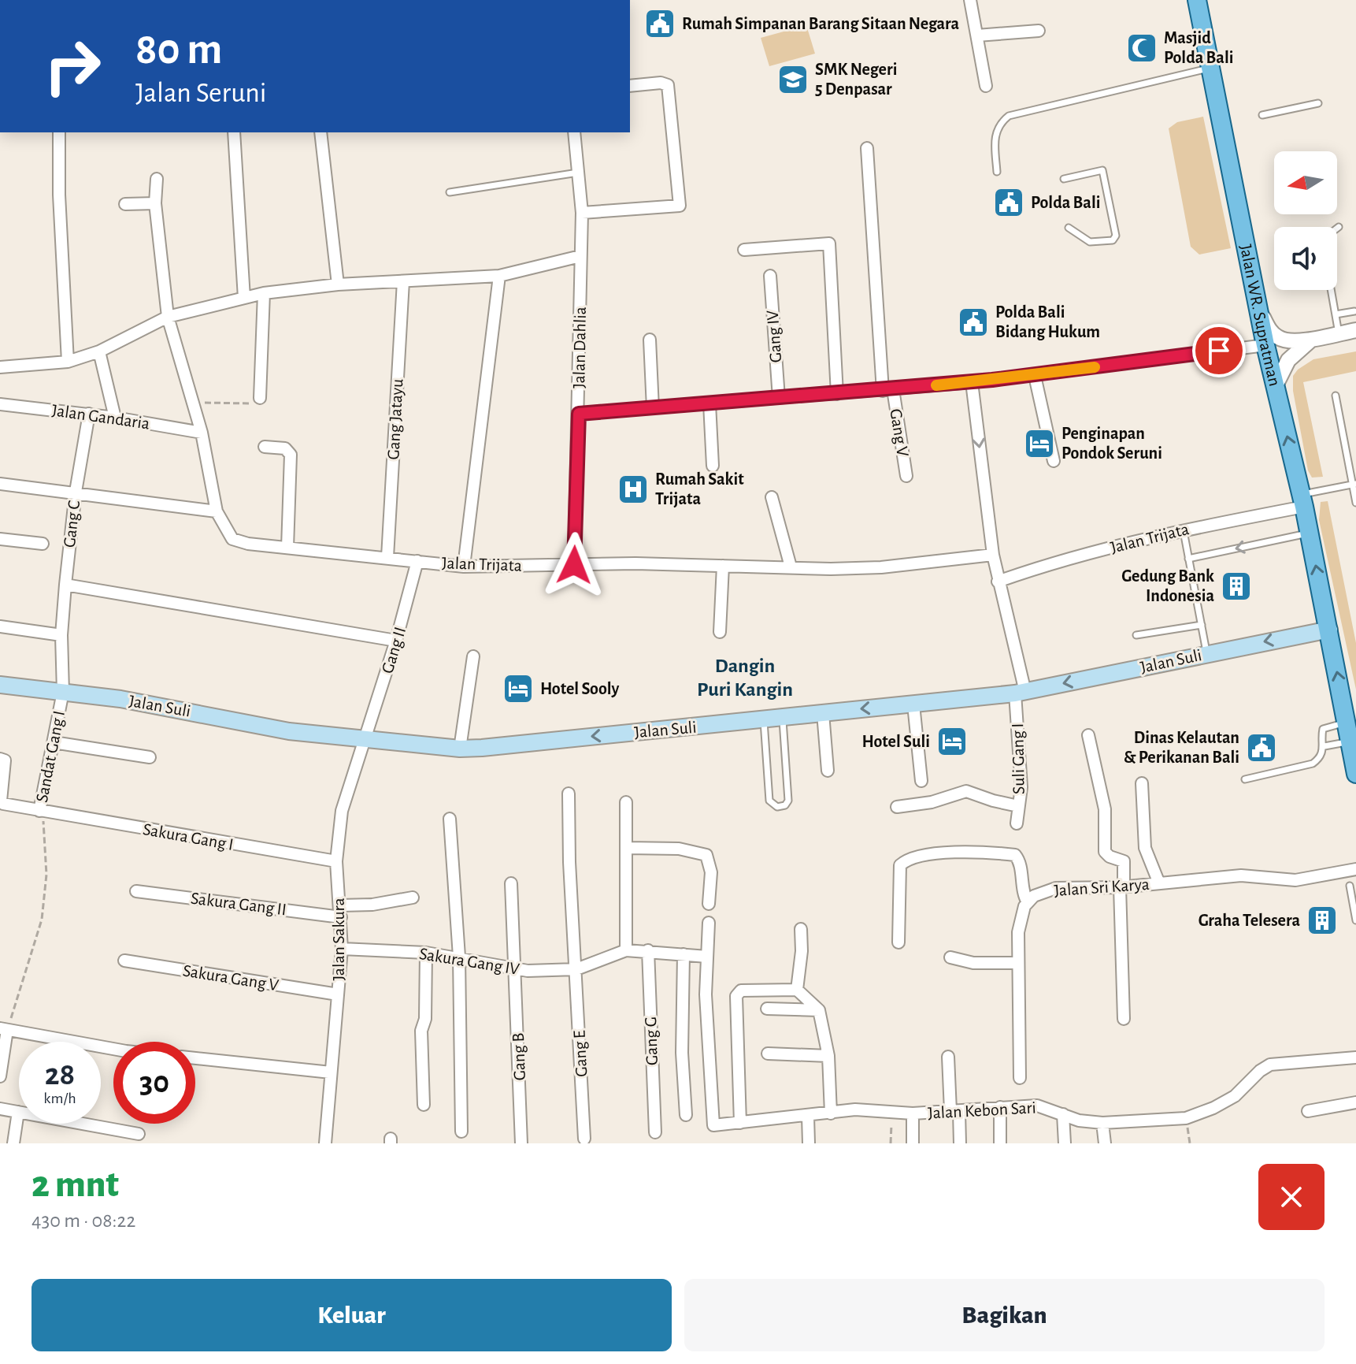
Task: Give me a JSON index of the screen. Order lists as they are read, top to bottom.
{
  "streets": {
    "main road": ["Jalan WR. Supratman", "Jalan Suli"],
    "street": [
      "Gang IV",
      "Jalan Dahlia",
      "Jalan Gandaria",
      "Gang Jatayu",
      "Gang V",
      "Gang C",
      "Jalan Trijata",
      "Gang II",
      "Sandat Gang I",
      "Suli Gang I",
      "Sakura Gang I",
      "Jalan Sri Karya",
      "Sakura Gang II",
      "Jalan Sakura",
      "Sakura Gang IV",
      "Sakura Gang V",
      "Gang G",
      "Gang E",
      "Gang B",
      "Jalan Kebon Sari"
    ]
  },
  "crossings": [
    ["Jalan WR. Supratman", "Jalan Trijata"],
    ["Jalan WR. Supratman", "Jalan Suli"],
    ["Jalan Dahlia", "Jalan Trijata"],
    ["Jalan Gandaria", "Gang C"],
    ["Gang Jatayu", "Jalan Trijata"],
    ["Gang C", "Sandat Gang I"],
    ["Jalan Trijata", "Gang II"],
    ["Gang II", "Jalan Suli"],
    ["Gang II", "Jalan Sakura"],
    ["Jalan Suli", "Sandat Gang I"],
    ["Jalan Suli", "Suli Gang I"],
    ["Jalan Suli", "Jalan Sakura"],
    ["Sandat Gang I", "Sakura Gang I"],
    ["Sakura Gang I", "Jalan Sakura"],
    ["Sakura Gang II", "Jalan Sakura"],
    ["Jalan Sakura", "Sakura Gang IV"],
    ["Jalan Sakura", "Sakura Gang V"],
    ["Sakura Gang IV", "Gang G"],
    ["Sakura Gang IV", "Gang E"],
    ["Sakura Gang IV", "Gang B"],
    ["Sakura Gang IV", "Jalan Kebon Sari"]
  ],
  "one_way": ["Jalan WR. Supratman", "Jalan Suli"],
  "districts": ["Dangin Puri Kangin"],
  "places": {
    "public building": [
      "Rumah Simpanan Barang Sitaan Negara",
      "Polda Bali",
      "Polda Bali Bidang Hukum",
      "Dinas Kelautan & Perikanan Bali"
    ],
    "mosque": ["Masjid Polda Bali"],
    "school or university": ["SMK Negeri 5 Denpasar"],
    "hotel": ["Penginapan Pondok Seruni", "Hotel Sooly", "Hotel Suli"],
    "hospital": ["Rumah Sakit Trijata"],
    "building": ["Gedung Bank Indonesia", "Graha Telesera"]
  },
  "north": "left",
  "page": {
    "turn": ["80 m", "Jalan Seruni"],
    "speed": "28 km/h",
    "limit": "30",
    "heading": ["2 mnt", "430 m · 08:22"],
    "buttons": ["Keluar", "Bagikan"]
  }
}
